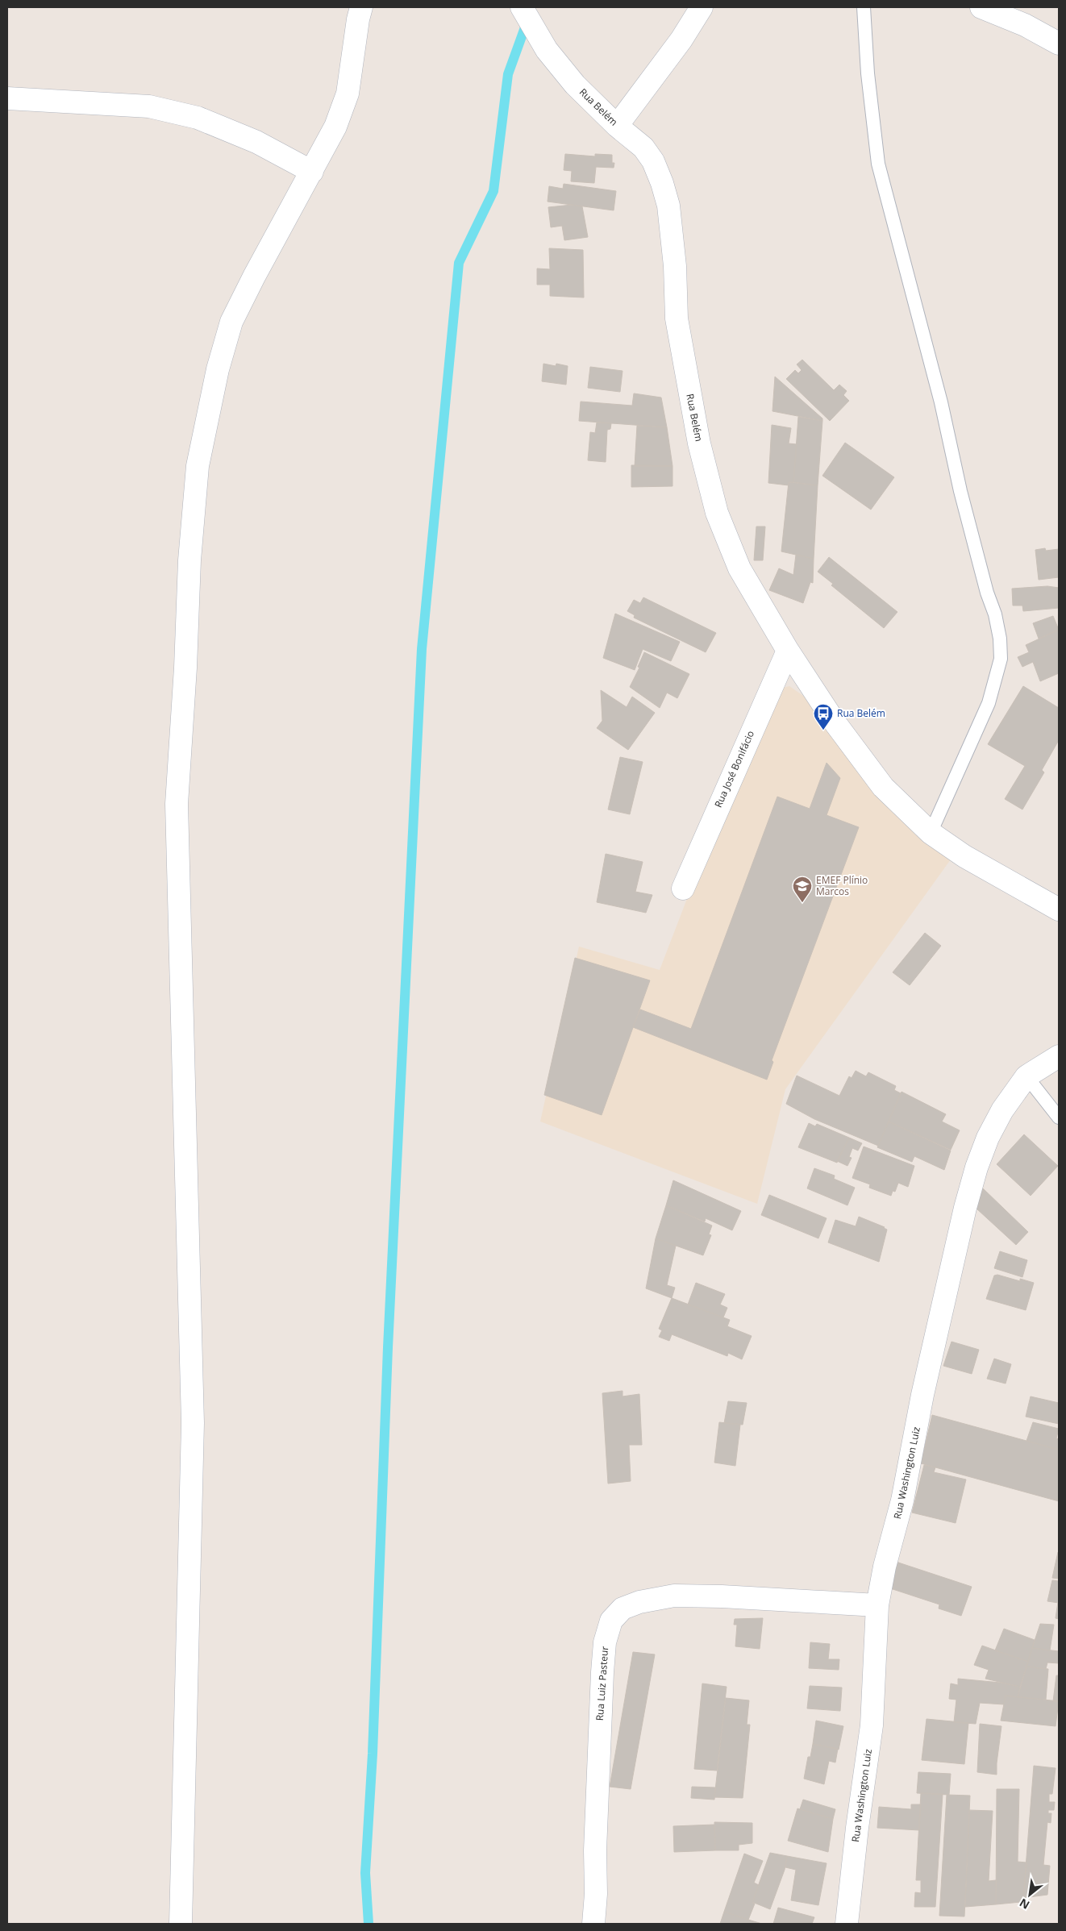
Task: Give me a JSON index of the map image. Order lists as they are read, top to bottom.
{
  "streets": {
    "street": [
      "Rua Belém",
      "Rua José Bonifácio",
      "Rua Washington Luiz",
      "Rua Luiz Pasteur"
    ]
  },
  "crossings": [
    ["Rua Belém", "Rua José Bonifácio"],
    ["Rua Washington Luiz", "Rua Luiz Pasteur"]
  ],
  "places": {
    "bus stop": ["Rua Belém"],
    "school or university": ["EMEF Plínio Marcos"]
  },
  "north": "bottom left"
}
